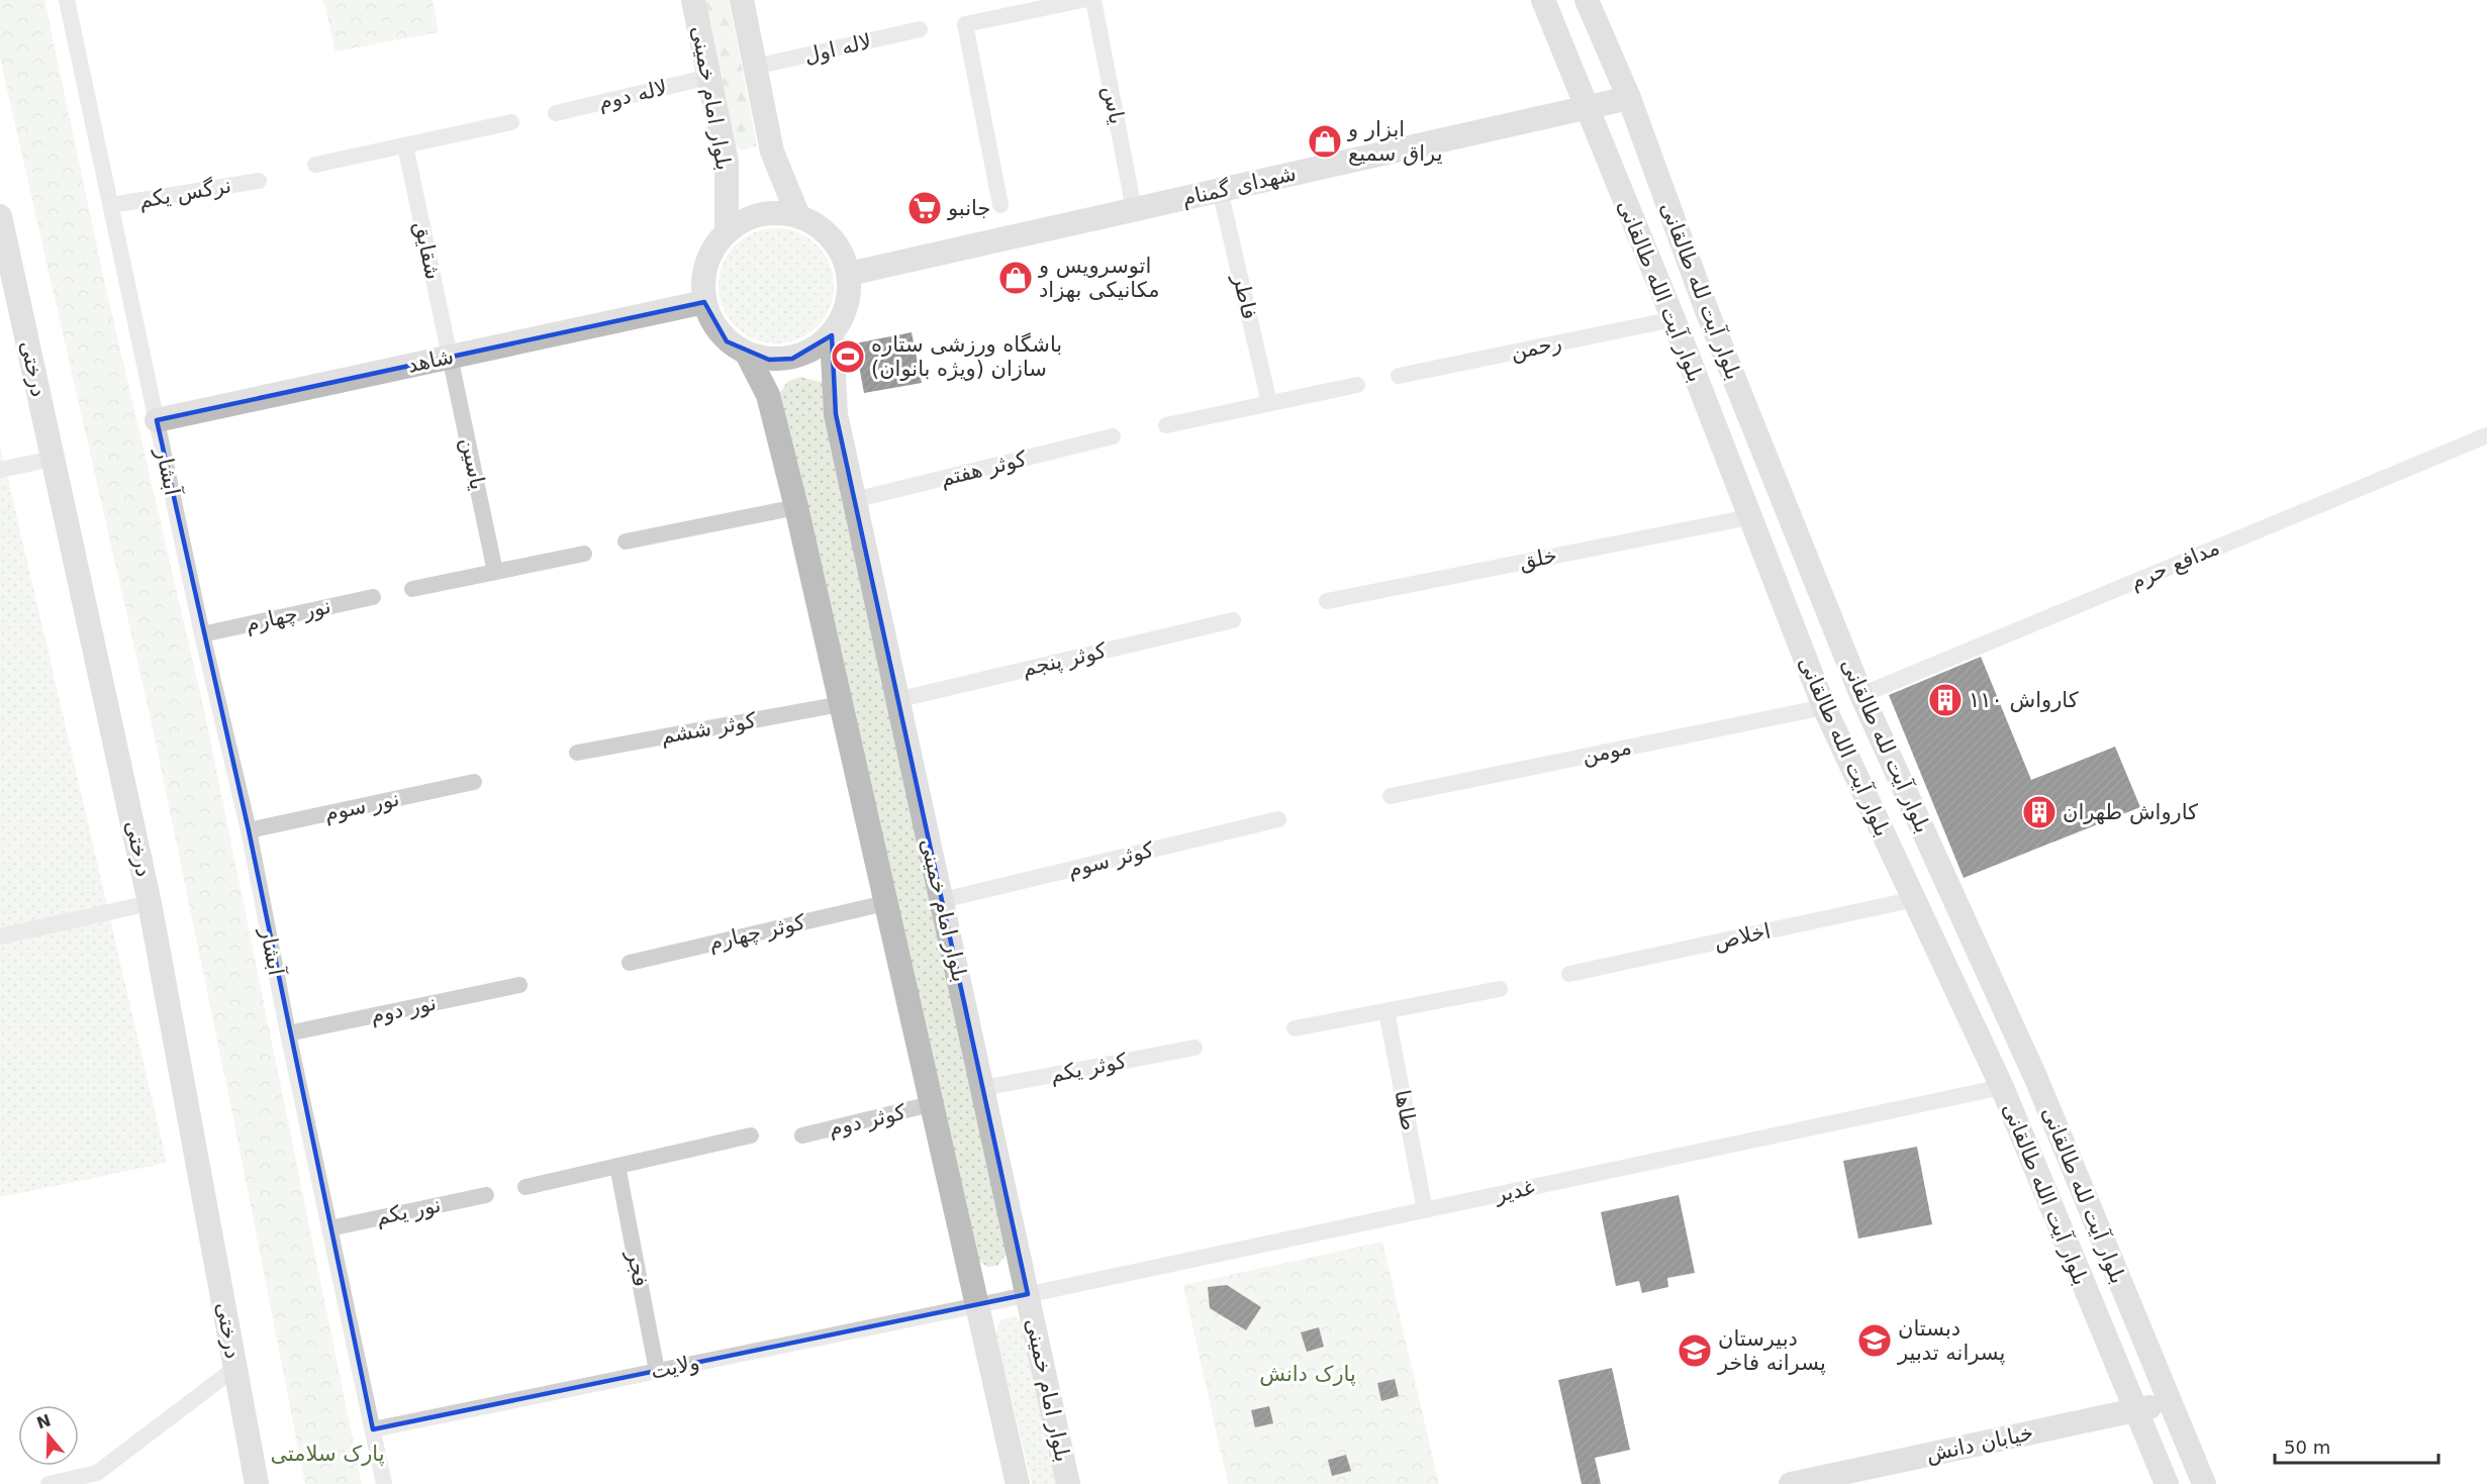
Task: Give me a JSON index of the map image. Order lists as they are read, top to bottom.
{
  "streets": {
    "street": [
      "لاله اول",
      "لاله دوم",
      "بلوار امام خمینی",
      "یاس",
      "شهدای گمنام",
      "نرگس یکم",
      "شقایق",
      "بلوار آیت الله طالقانی",
      "بلوار آیت لله طالقانی",
      "فاطر",
      "رحمن",
      "شاهد",
      "درختی",
      "یاسین",
      "کوثر هفتم",
      "آبشار",
      "خلق",
      "مدافع حرم",
      "نور چهارم",
      "کوثر پنجم",
      "کوثر ششم",
      "مومن",
      "نور سوم",
      "کوثر سوم",
      "کوثر چهارم",
      "اخلاص",
      "نور دوم",
      "کوثر یکم",
      "طاها",
      "کوثر دوم",
      "غدیر",
      "نور یکم",
      "فجر",
      "ولایت",
      "خیابان دانش"
    ]
  },
  "crossings": [
    ["لاله دوم", "بلوار امام خمینی"],
    ["بلوار امام خمینی", "شهدای گمنام"],
    ["بلوار امام خمینی", "شاهد"],
    ["بلوار امام خمینی", "کوثر هفتم"],
    ["بلوار امام خمینی", "کوثر پنجم"],
    ["بلوار امام خمینی", "کوثر سوم"],
    ["بلوار امام خمینی", "کوثر یکم"],
    ["بلوار امام خمینی", "غدیر"],
    ["بلوار امام خمینی", "ولایت"],
    ["یاس", "شهدای گمنام"],
    ["شهدای گمنام", "بلوار آیت الله طالقانی"],
    ["شهدای گمنام", "بلوار آیت لله طالقانی"],
    ["شهدای گمنام", "فاطر"],
    ["شهدای گمنام", "شاهد"],
    ["شقایق", "شاهد"],
    ["شقایق", "یاسین"],
    ["بلوار آیت الله طالقانی", "رحمن"],
    ["بلوار آیت الله طالقانی", "خلق"],
    ["بلوار آیت الله طالقانی", "مومن"],
    ["بلوار آیت الله طالقانی", "اخلاص"],
    ["بلوار آیت الله طالقانی", "غدیر"],
    ["بلوار آیت الله طالقانی", "خیابان دانش"],
    ["بلوار آیت لله طالقانی", "مدافع حرم"],
    ["بلوار آیت لله طالقانی", "خیابان دانش"],
    ["شاهد", "یاسین"],
    ["شاهد", "آبشار"],
    ["آبشار", "نور چهارم"],
    ["آبشار", "نور سوم"],
    ["آبشار", "نور دوم"],
    ["آبشار", "نور یکم"],
    ["آبشار", "ولایت"],
    ["طاها", "غدیر"],
    ["غدیر", "ولایت"],
    ["فجر", "ولایت"]
  ],
  "parks": ["پارک دانش", "پارک سلامتی"],
  "places": {
    "shop": ["ابزار و يراق سميع", "اتوسرویس و مکانیکی بهزاد"],
    "supermarket": ["جانبو"],
    "sports": ["باشگاه ورزشی ستاره سازان (ویژه بانوان)"],
    "building": ["کارواش ۱۱۰", "کارواش طهران"],
    "school or university": ["دبستان پسرانه تدبیر", "دبیرستان پسرانه فاخر"]
  },
  "scale_bar": "50 m",
  "north": "top"
}
